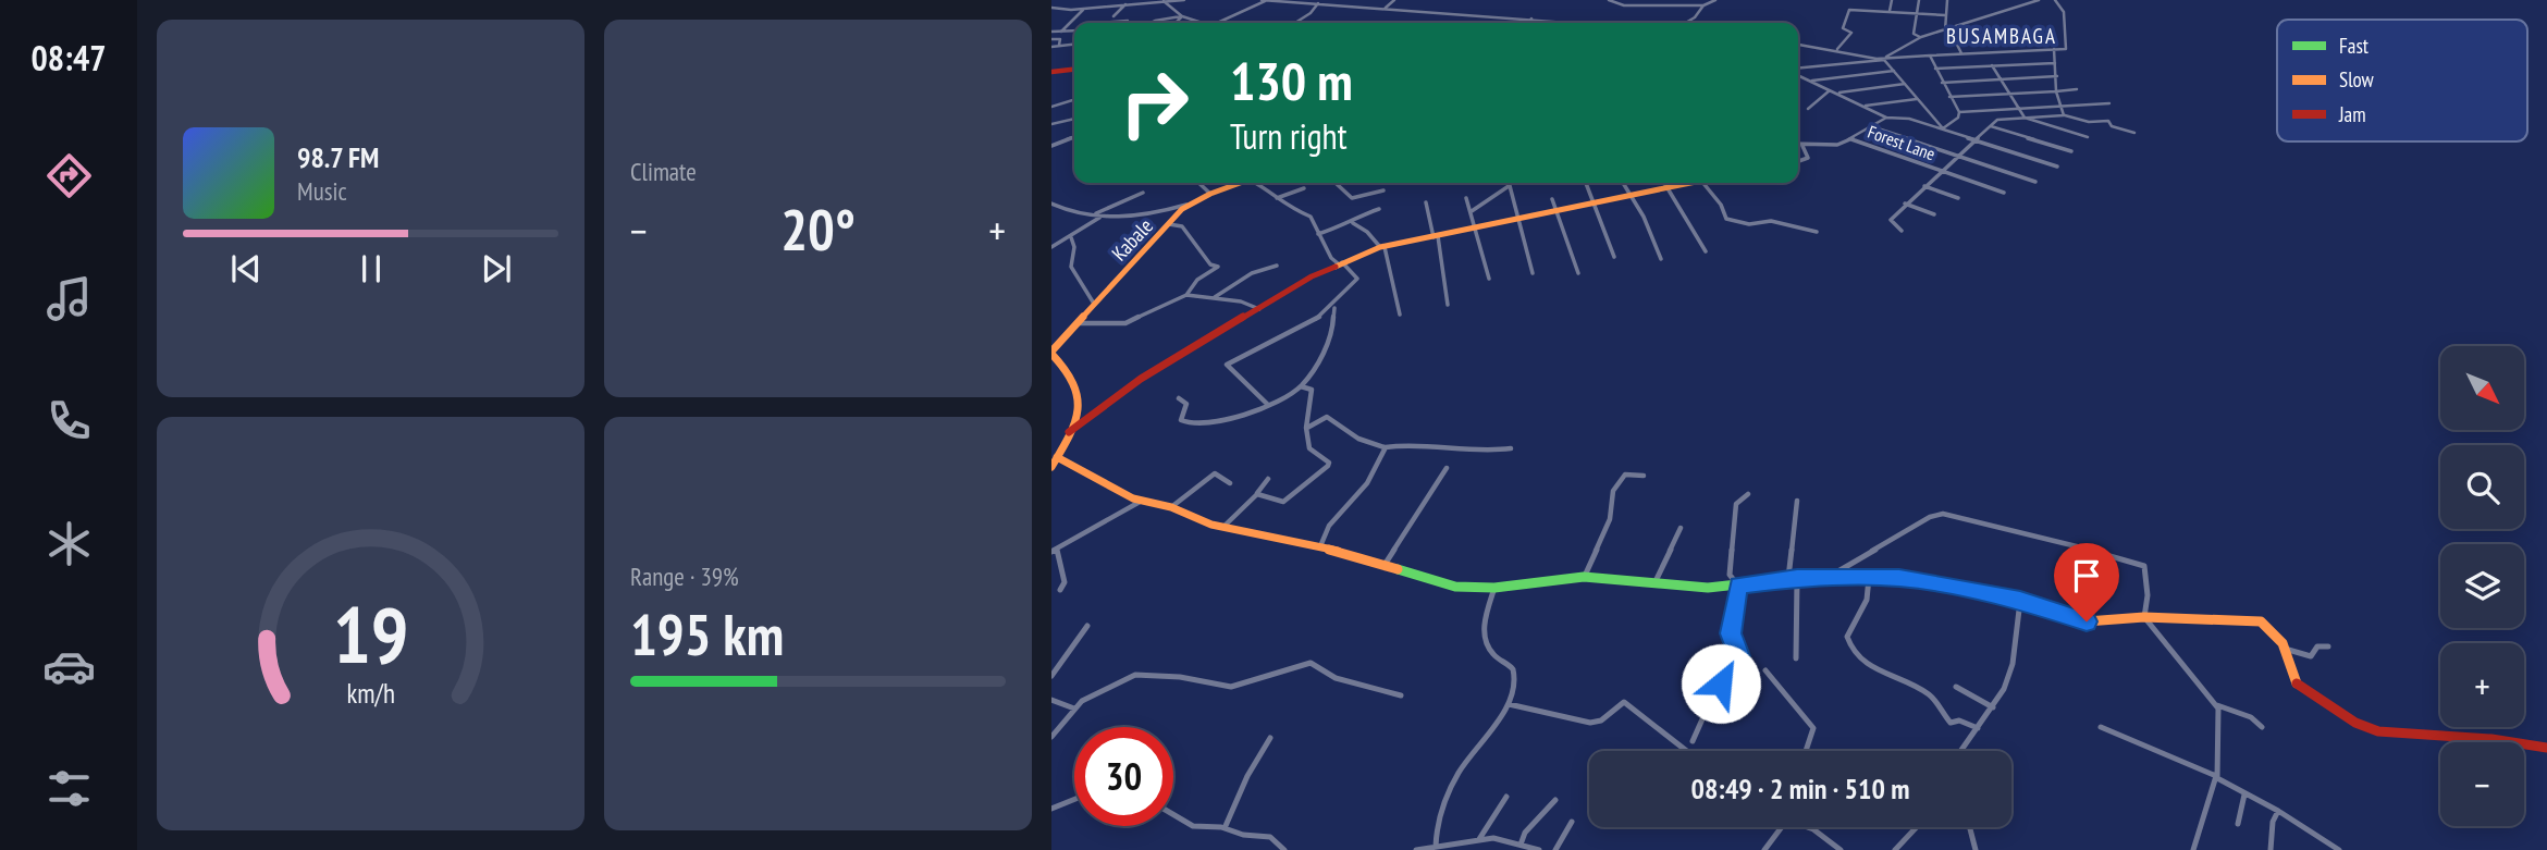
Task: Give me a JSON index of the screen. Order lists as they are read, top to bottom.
{
  "streets": {
    "street": ["Forest Lane", "Kabale"]
  },
  "districts": ["BUSAMBAGA"],
  "legend": ["Fast", "Slow", "Jam"],
  "north": "bottom right",
  "page": {
    "tabs": "08:47",
    "tile": [
      "Climate",
      ["Range · 39%", "195 km"]
    ],
    "turn": ["130 m", "Turn right"],
    "song": ["98.7 FM", "Music"],
    "heat": ["−", "20°", "+"],
    "map_buttons": ["+", "−"],
    "limit": "30",
    "trip": "08:49 · 2 min · 510 m",
    "gauge": ["19", "km/h"]
  }
}
